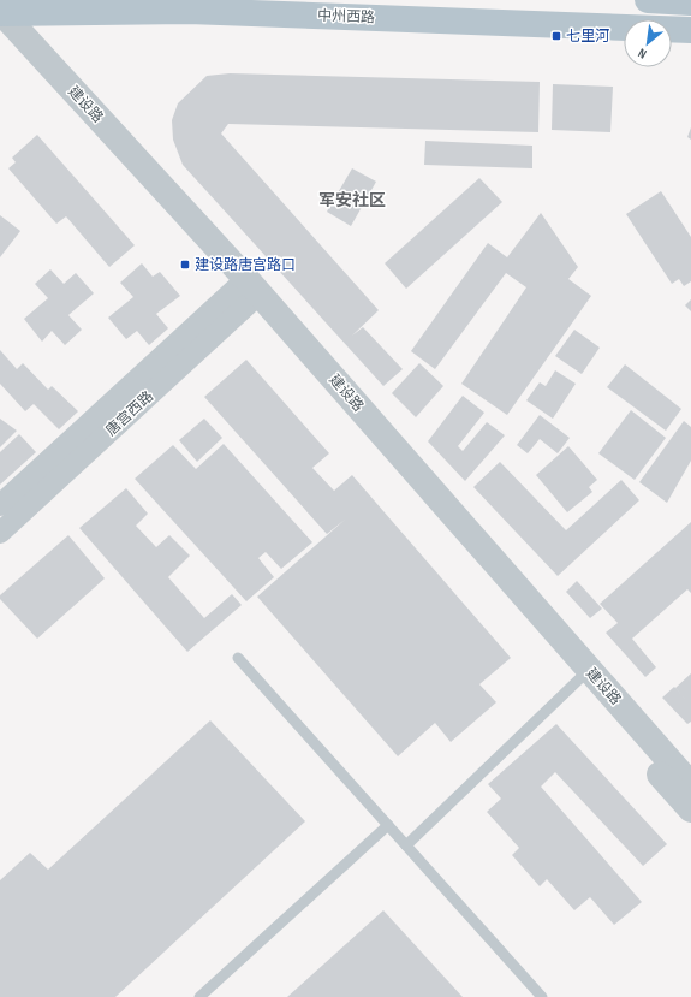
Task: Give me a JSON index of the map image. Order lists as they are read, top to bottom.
{
  "streets": {
    "main road": ["中州西路"],
    "street": ["建设路", "唐宫西路"]
  },
  "crossings": [
    ["中州西路", "建设路"],
    ["建设路", "唐宫西路"]
  ],
  "districts": ["军安社区"],
  "places": {
    "transit": ["七里河", "建设路唐宫路口"]
  },
  "north": "bottom left"
}
